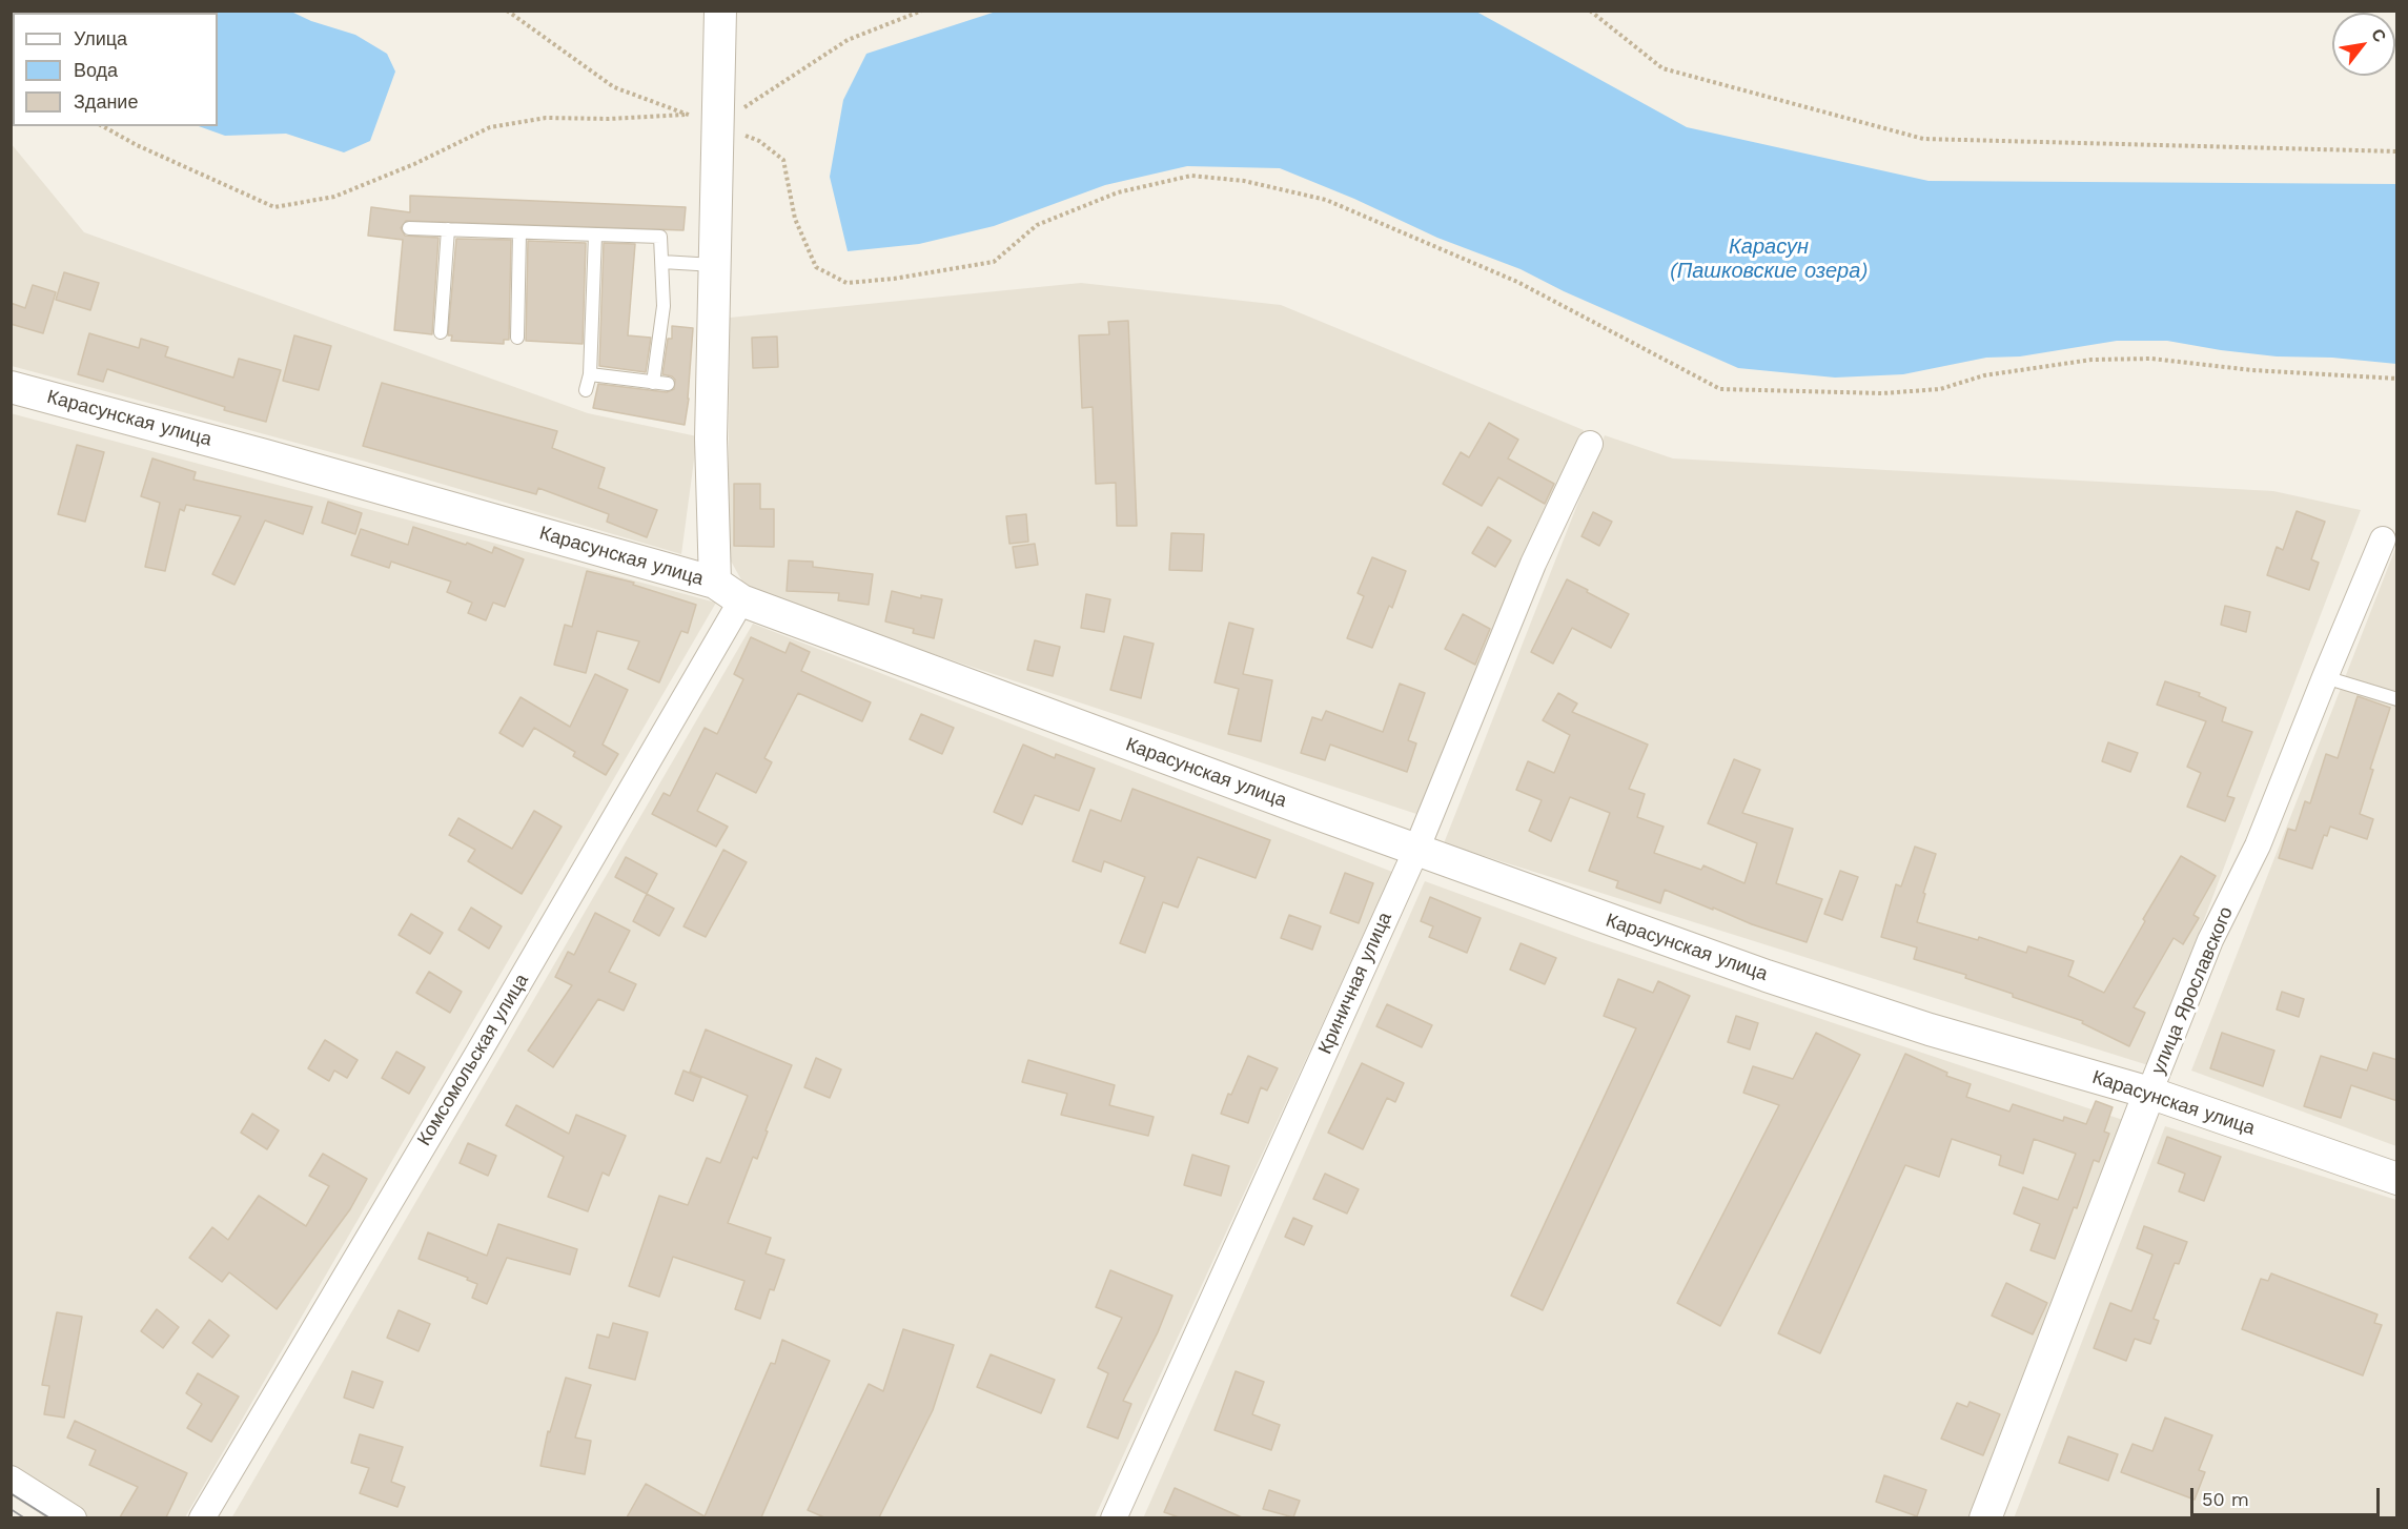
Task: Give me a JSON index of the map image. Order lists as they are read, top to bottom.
{
  "streets": {
    "street": [
      "Карасунская улица",
      "Криничная улица",
      "улица Ярославского",
      "Комсомольская улица"
    ]
  },
  "crossings": [
    ["Карасунская улица", "Криничная улица"],
    ["Карасунская улица", "улица Ярославского"],
    ["Карасунская улица", "Комсомольская улица"]
  ],
  "water": ["Карасун (Пашковские озера)"],
  "legend": ["Улица", "Вода", "Здание"],
  "scale_bar": "50 m",
  "north": "top right"
}
